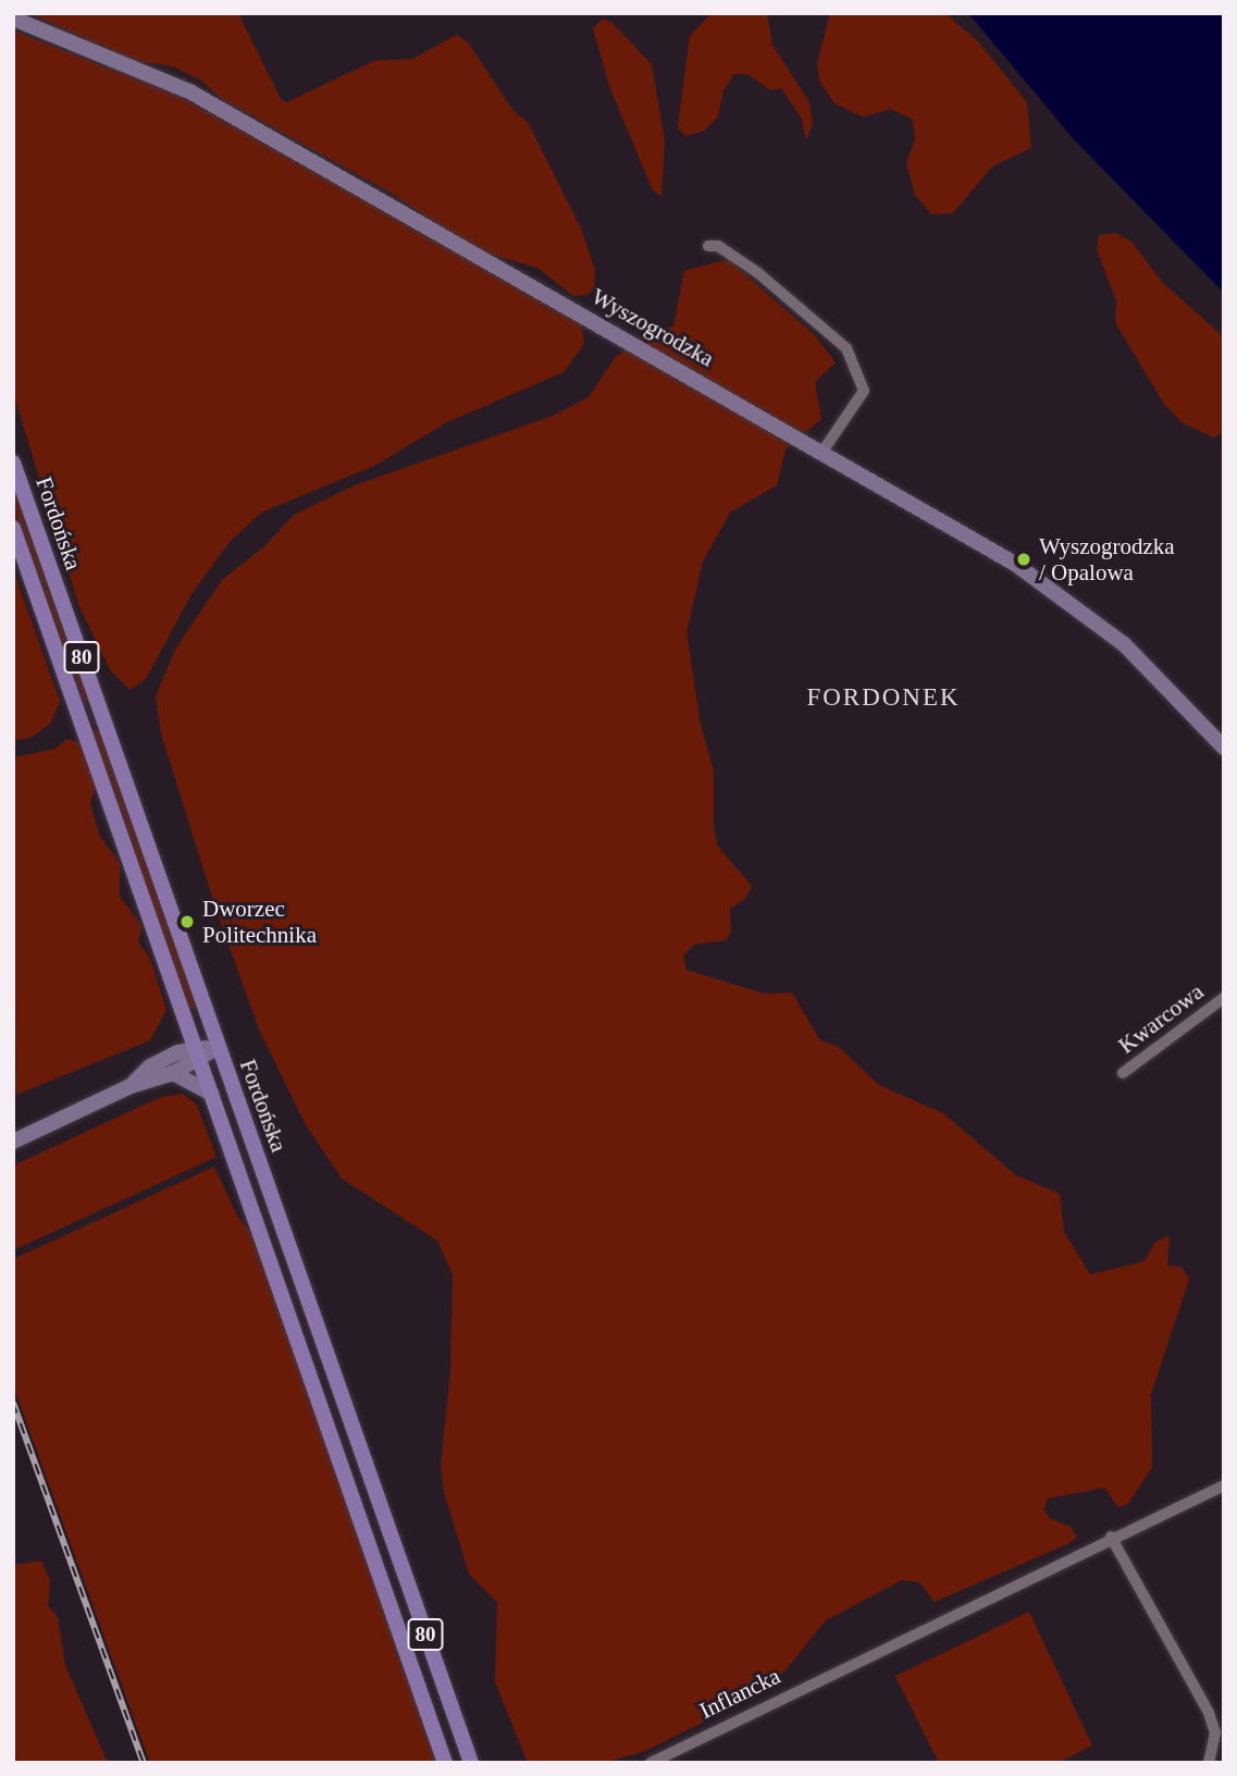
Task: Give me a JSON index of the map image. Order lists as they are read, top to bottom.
{
  "streets": {
    "main road": ["Fordońska", "80"],
    "street": ["Wyszogrodzka", "Kwarcowa", "Inflancka"]
  },
  "districts": ["FORDONEK"],
  "places": ["Wyszogrodzka / Opalowa", "Dworzec Politechnika"]
}
